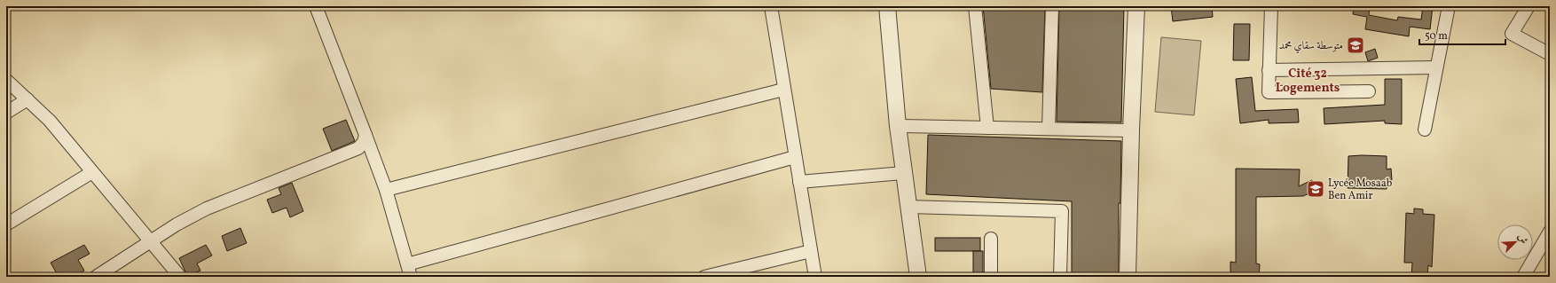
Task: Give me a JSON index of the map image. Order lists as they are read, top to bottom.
{
  "districts": ["Cité 32 Logements"],
  "places": {
    "school or university": ["متوسطة سقاي محمد", "Lycée Mosaab Ben Amir"]
  },
  "scale_bar": "50 m",
  "north": "top right"
}
